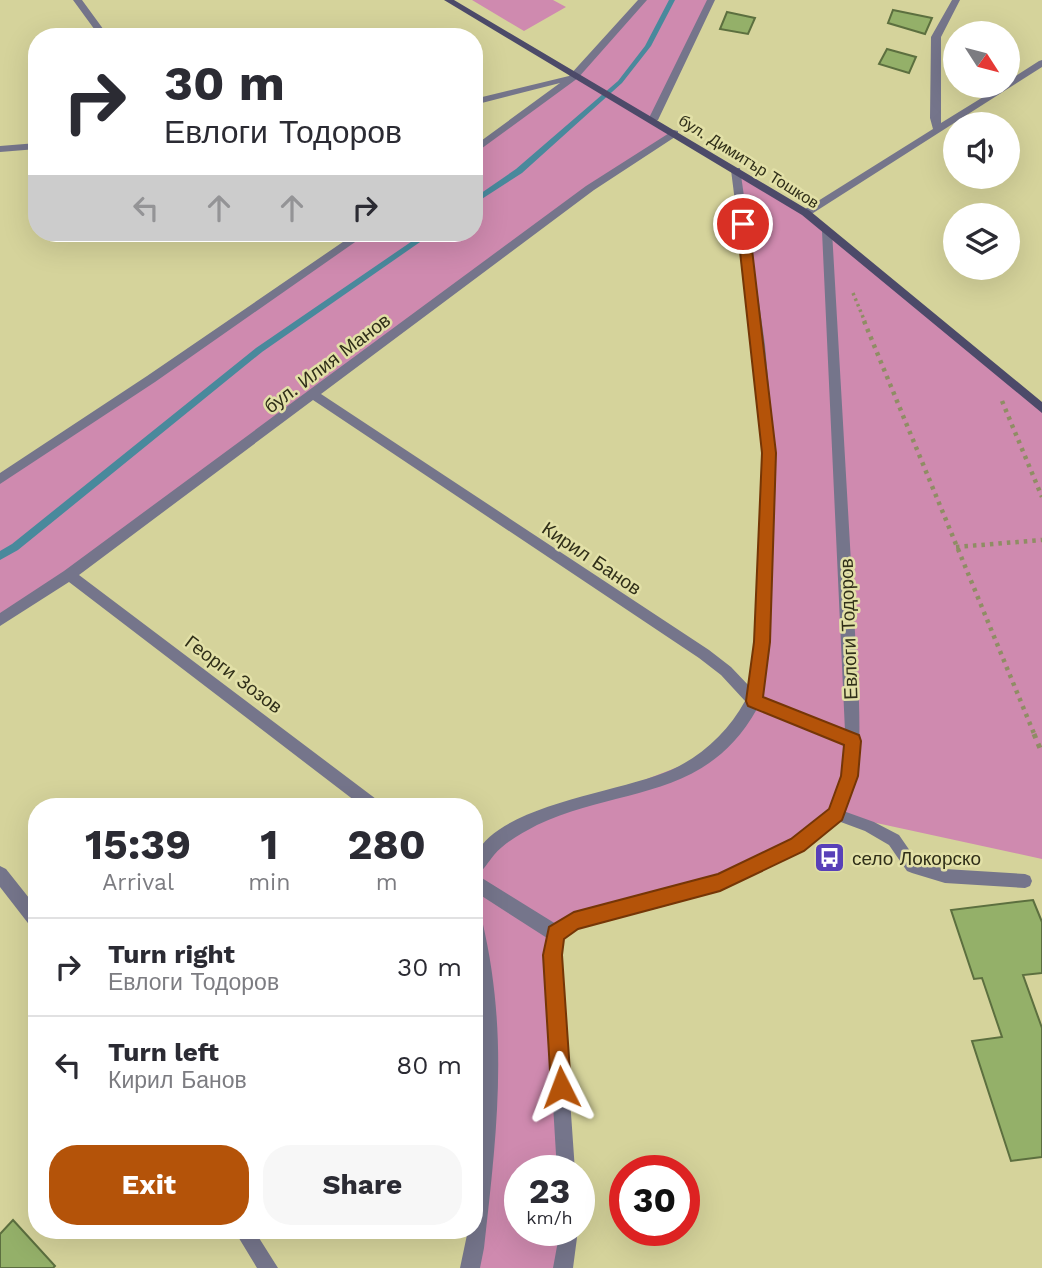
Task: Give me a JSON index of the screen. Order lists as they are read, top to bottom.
{
  "streets": {
    "street": [
      "бул. Димитър Тошков",
      "бул. Илия Манов",
      "Кирил Банов",
      "Евлоги Тодоров",
      "Георги Зозов"
    ]
  },
  "crossings": [
    ["бул. Димитър Тошков", "бул. Илия Манов"],
    ["бул. Димитър Тошков", "Евлоги Тодоров"],
    ["бул. Илия Манов", "Кирил Банов"],
    ["бул. Илия Манов", "Георги Зозов"],
    ["Кирил Банов", "Евлоги Тодоров"]
  ],
  "places": {
    "bus stop": ["село Локорско"]
  },
  "north": "bottom right",
  "page": {
    "turn": ["30 m", "Евлоги Тодоров"],
    "eta": [
      "15:39",
      "Arrival",
      "1",
      "min",
      "280",
      "m"
    ],
    "list": [
      {
        "name": "Turn right",
        "note": "Евлоги Тодоров",
        "value": "30 m"
      },
      {
        "name": "Turn left",
        "note": "Кирил Банов",
        "value": "80 m"
      }
    ],
    "buttons": ["Exit", "Share"],
    "speed": "23 km/h",
    "limit": "30"
  }
}
